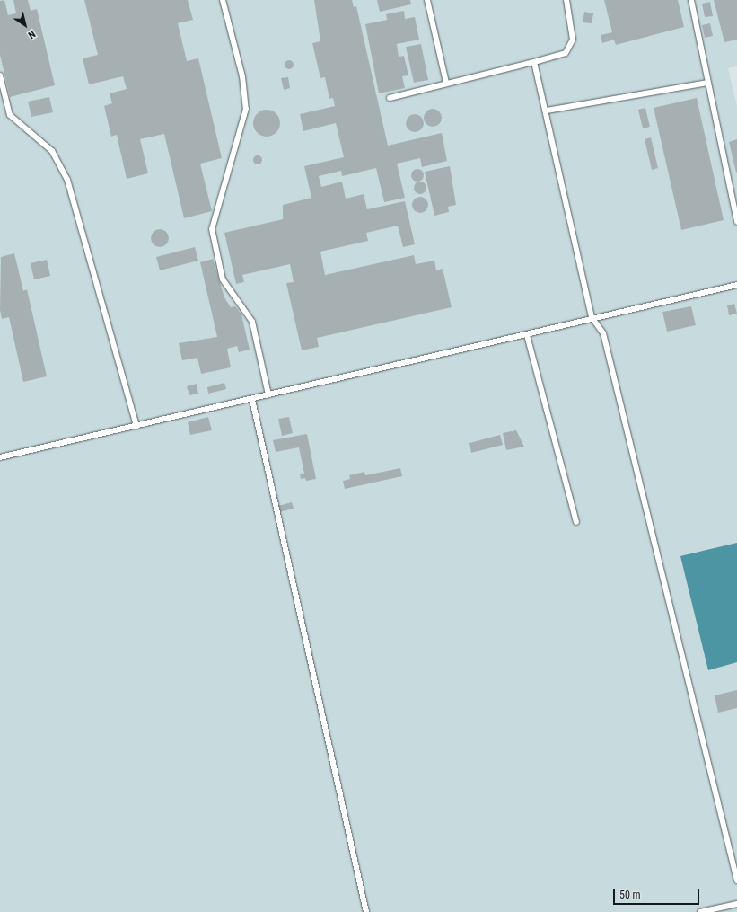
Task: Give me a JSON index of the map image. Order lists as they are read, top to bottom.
{
  "scale_bar": "50 m",
  "north": "bottom right"
}
